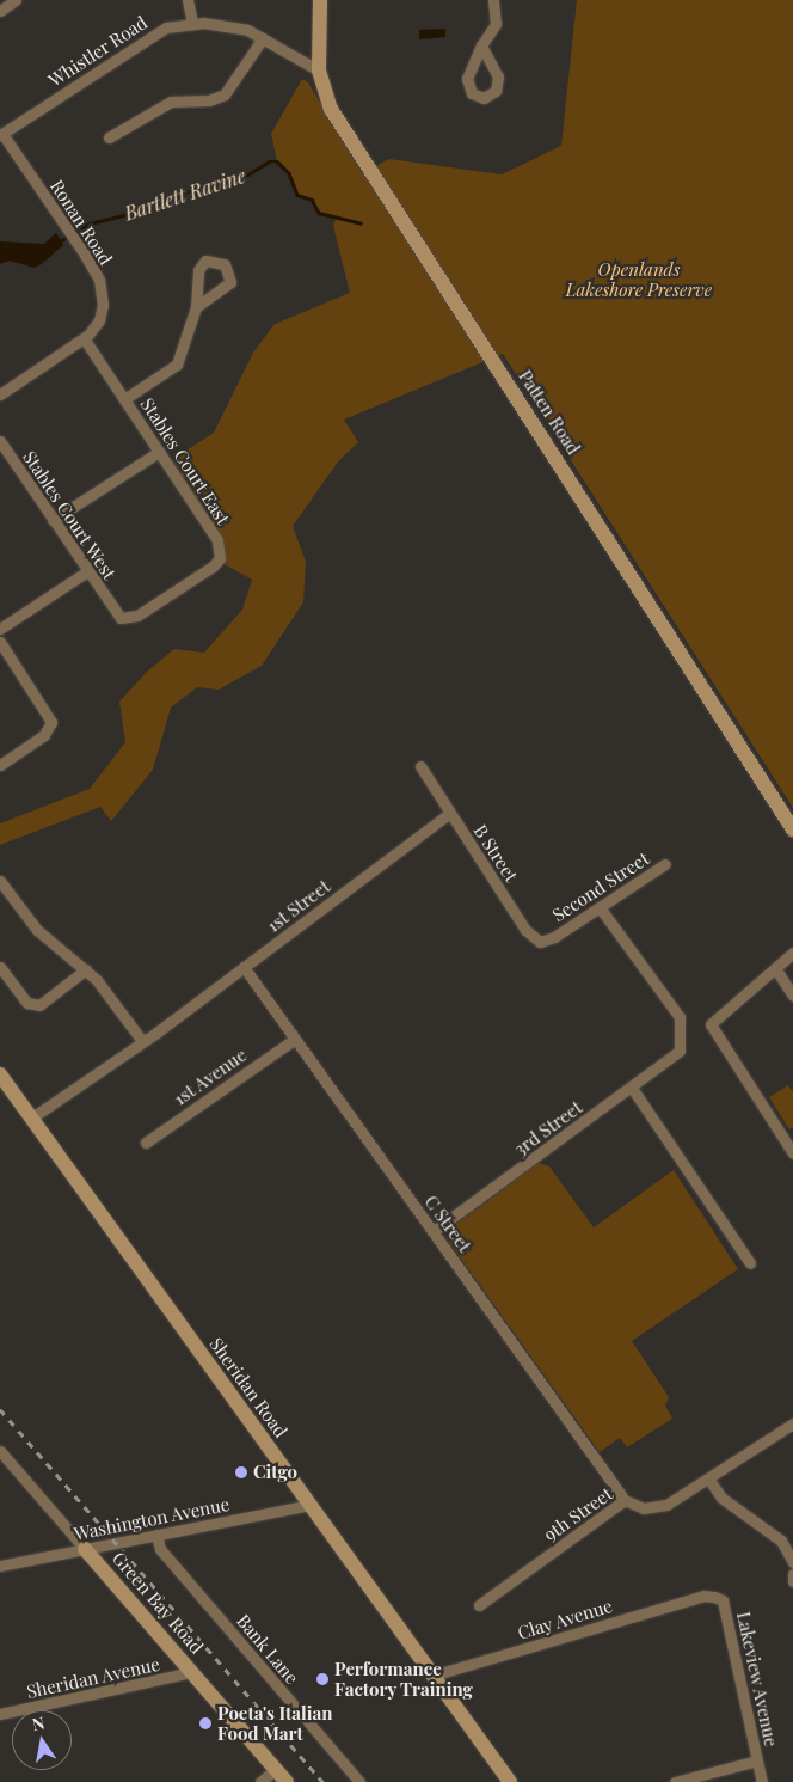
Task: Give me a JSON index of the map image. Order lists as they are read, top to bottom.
{
  "streets": {
    "street": [
      "Whistler Road",
      "Ronan Road",
      "Patten Road",
      "Stables Court East",
      "Stables Court West",
      "B Street",
      "Second Street",
      "1st Street",
      "1st Avenue",
      "3rd Street",
      "C Street",
      "Sheridan Road",
      "9th Street",
      "Washington Avenue",
      "Green Bay Road",
      "Clay Avenue",
      "Bank Lane",
      "Sheridan Avenue",
      "Lakeview Avenue"
    ]
  },
  "crossings": [
    ["Whistler Road", "Ronan Road"],
    ["Whistler Road", "Patten Road"],
    ["Ronan Road", "Stables Court East"],
    ["Stables Court East", "Stables Court West"],
    ["B Street", "Second Street"],
    ["B Street", "1st Street"],
    ["Second Street", "3rd Street"],
    ["1st Street", "C Street"],
    ["1st Street", "Sheridan Road"],
    ["1st Avenue", "C Street"],
    ["3rd Street", "C Street"],
    ["C Street", "9th Street"],
    ["Sheridan Road", "Washington Avenue"],
    ["Sheridan Road", "Clay Avenue"],
    ["Washington Avenue", "Green Bay Road"],
    ["Washington Avenue", "Bank Lane"],
    ["Green Bay Road", "Sheridan Avenue"],
    ["Clay Avenue", "Lakeview Avenue"]
  ],
  "water": ["Bartlett Ravine"],
  "parks": ["Openlands Lakeshore Preserve"],
  "places": ["Citgo", "Performance Factory Training", "Poeta's Italian Food Mart"],
  "north": "top"
}
